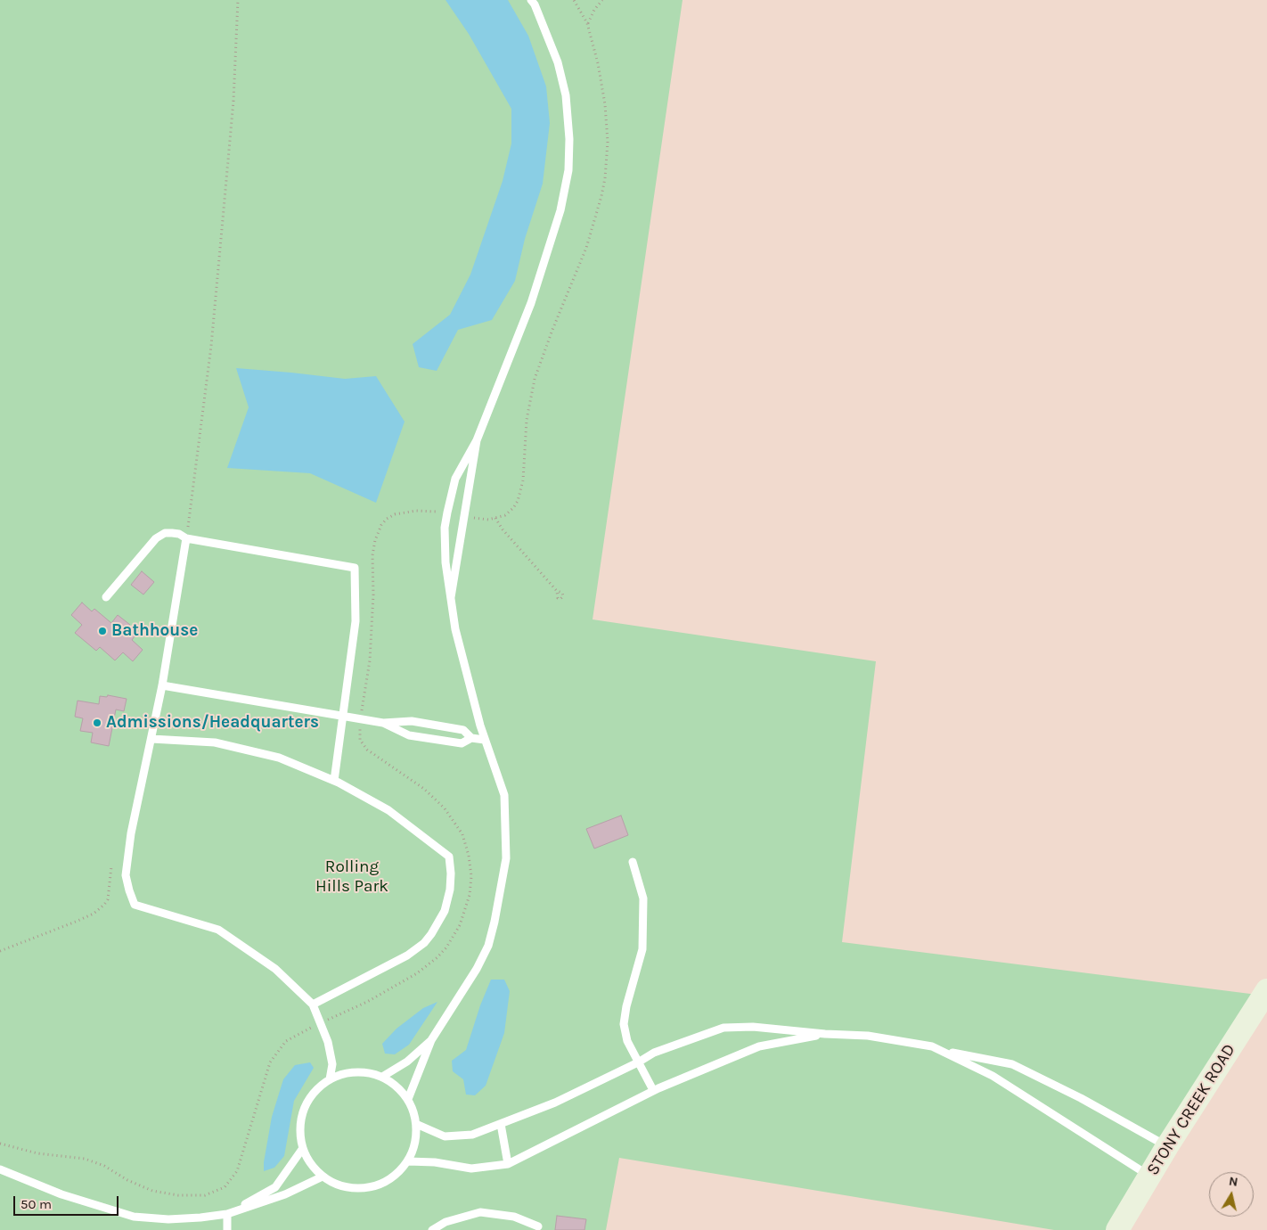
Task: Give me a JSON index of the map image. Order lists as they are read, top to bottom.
{
  "streets": {
    "main road": ["STONY CREEK ROAD"]
  },
  "parks": ["Rolling Hills Park"],
  "places": ["Bathhouse", "Admissions/Headquarters"],
  "scale_bar": "50 m",
  "north": "top"
}
